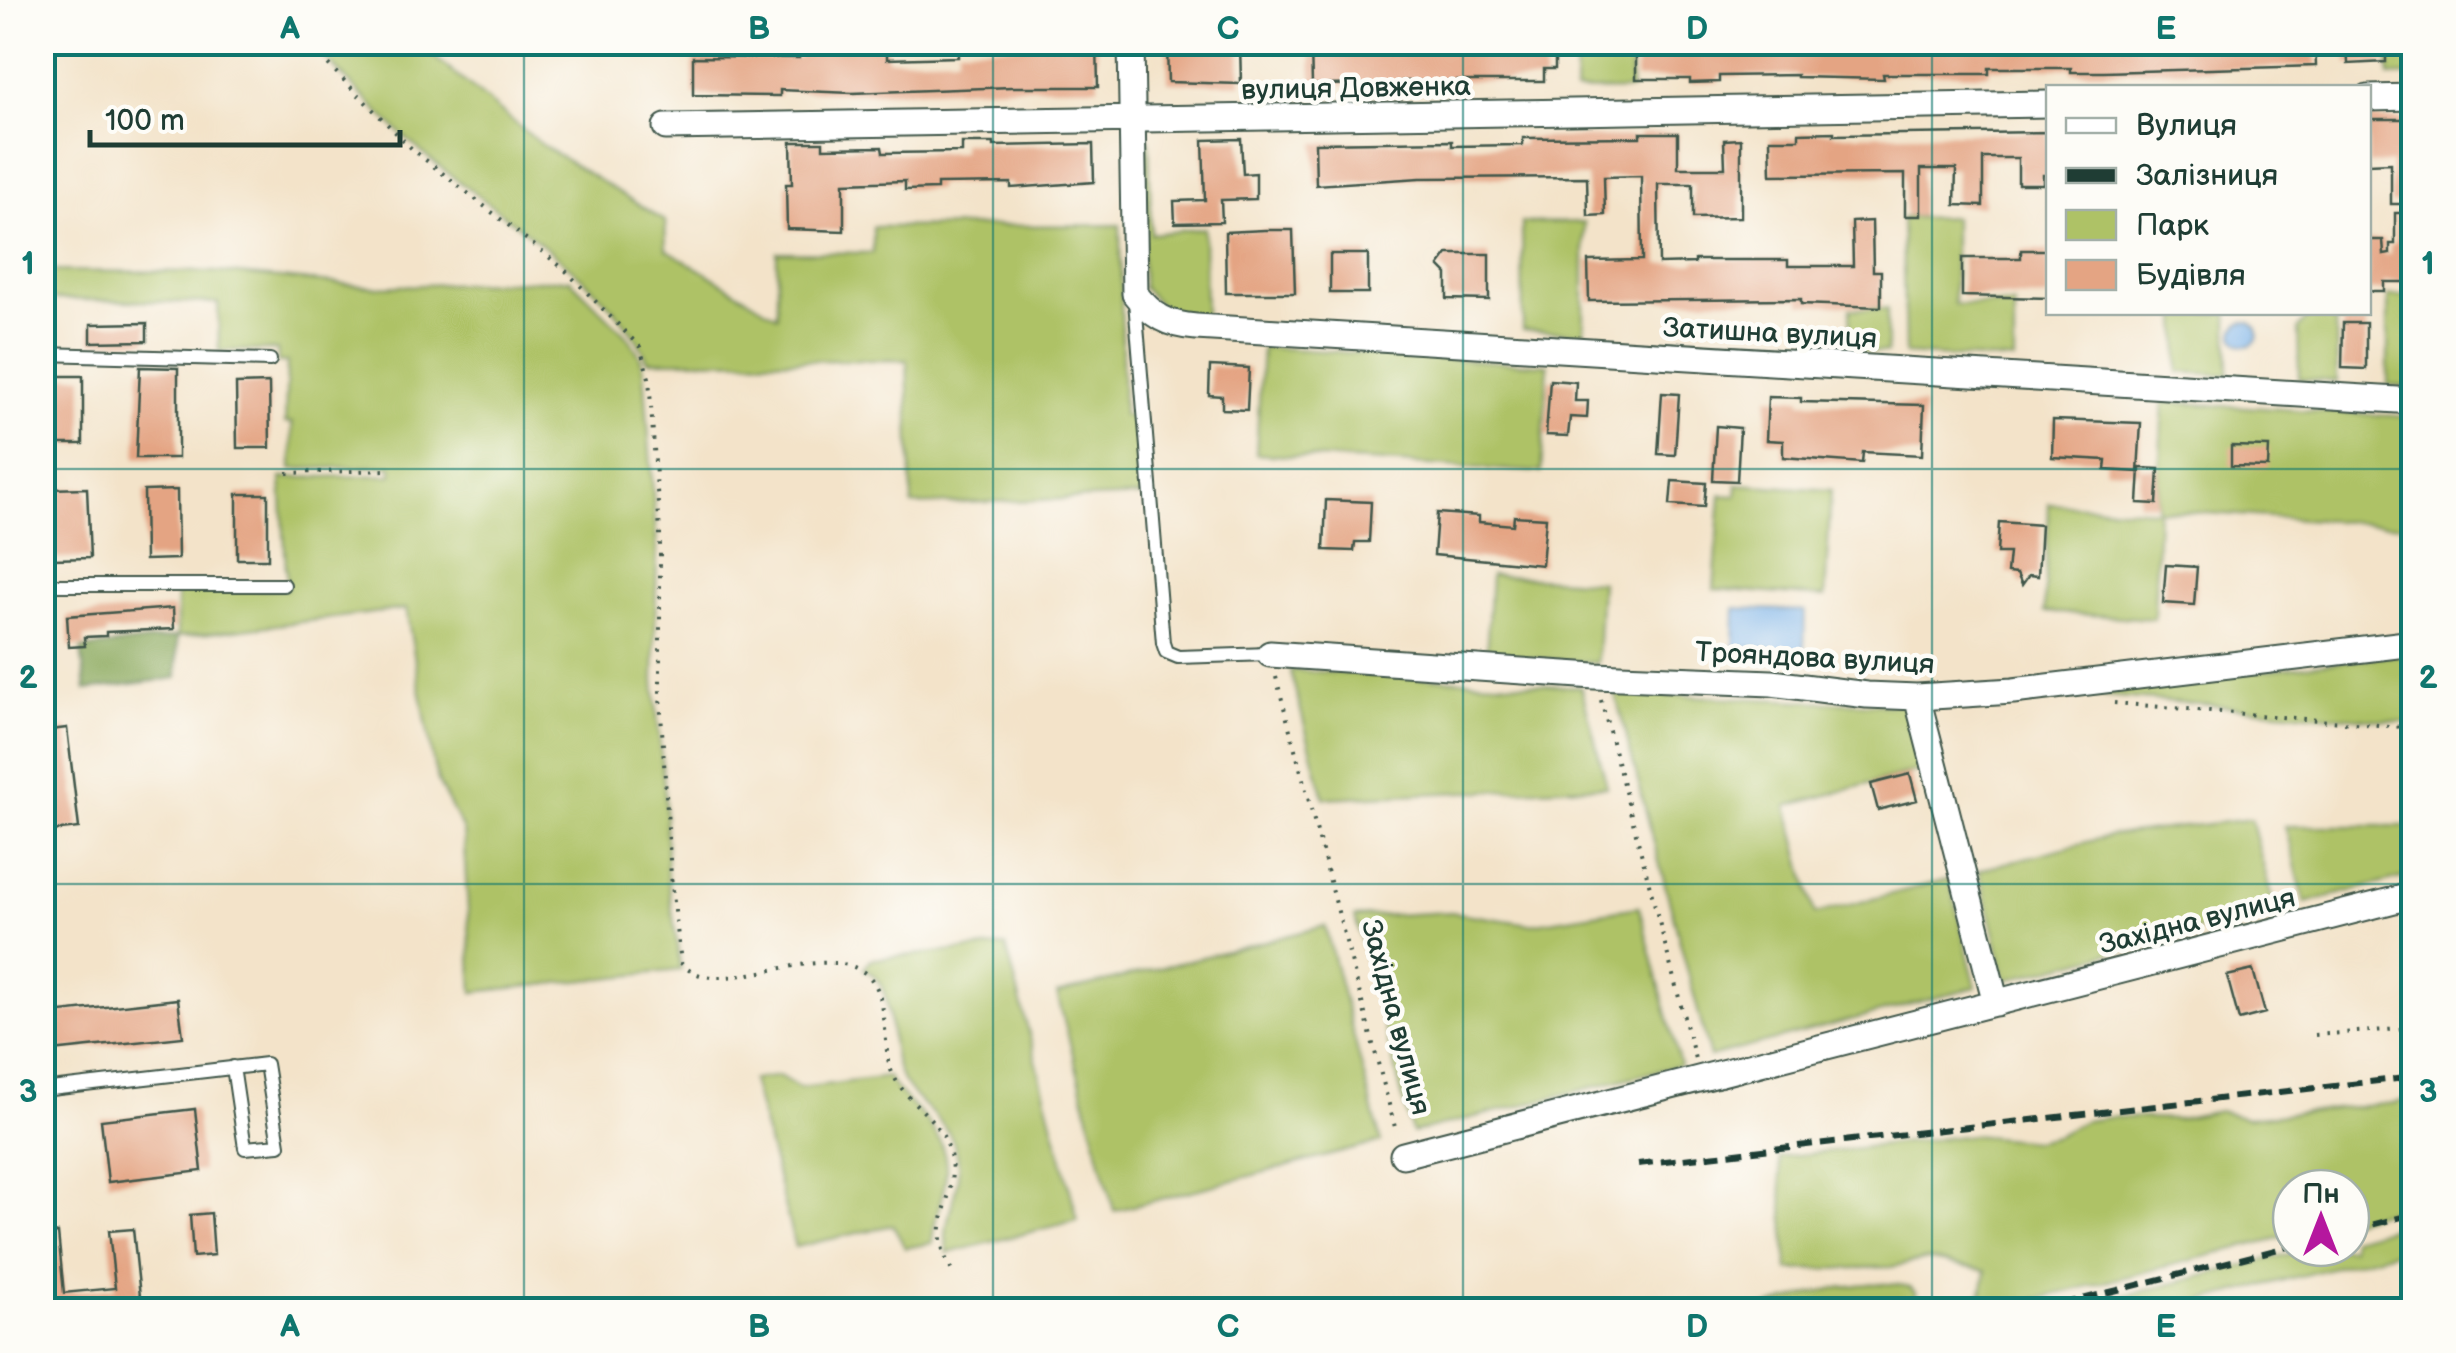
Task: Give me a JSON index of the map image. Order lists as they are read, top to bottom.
{
  "streets": {
    "street": [
      "вулиця Довженка",
      "Затишна вулиця",
      "Трояндова вулиця",
      "Західна вулиця"
    ]
  },
  "crossings": [
    ["Трояндова вулиця", "Західна вулиця"]
  ],
  "legend": [
    "Вулиця",
    "Залізниця",
    "Парк",
    "Будівля"
  ],
  "scale_bar": "100 m",
  "north": "top",
  "grid": {
    "columns": [
      "A",
      "B",
      "C",
      "D",
      "E"
    ],
    "rows": ["1", "2", "3"]
  }
}
